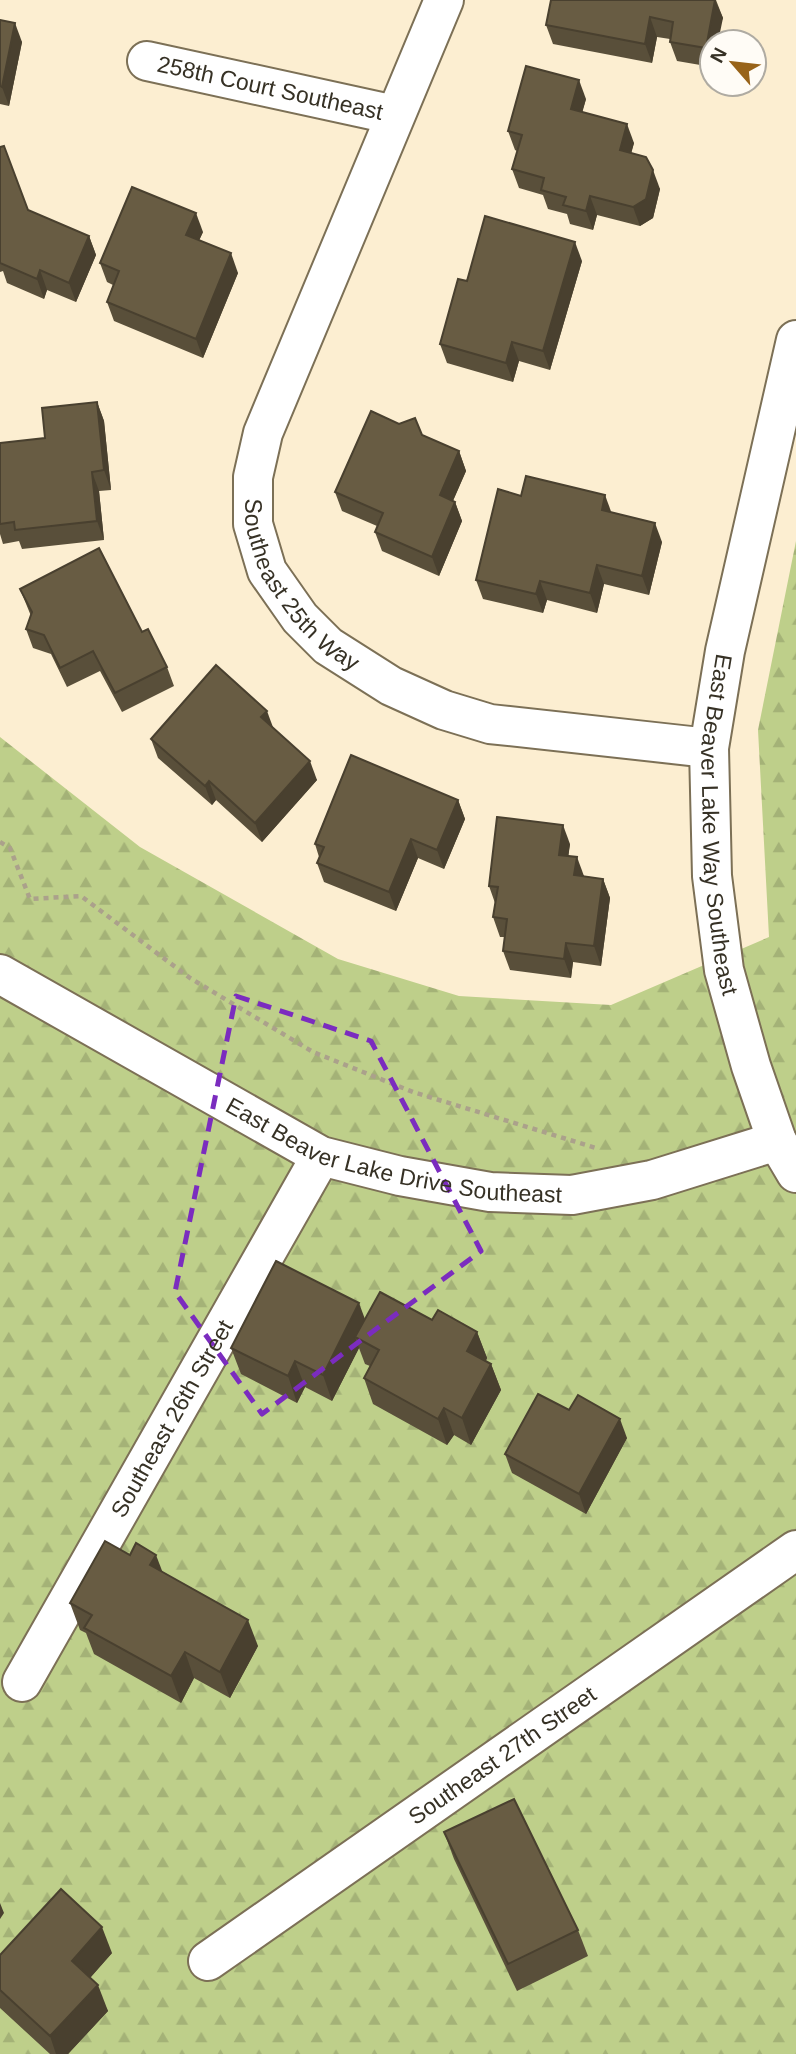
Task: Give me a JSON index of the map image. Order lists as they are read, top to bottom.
{
  "streets": {
    "street": [
      "258th Court Southeast",
      "Southeast 25th Way",
      "East Beaver Lake Way Southeast",
      "East Beaver Lake Drive Southeast",
      "Southeast 26th Street",
      "Southeast 27th Street"
    ]
  },
  "crossings": [
    ["258th Court Southeast", "Southeast 25th Way"],
    ["Southeast 25th Way", "East Beaver Lake Way Southeast"],
    ["East Beaver Lake Way Southeast", "East Beaver Lake Drive Southeast"],
    ["East Beaver Lake Drive Southeast", "Southeast 26th Street"]
  ],
  "north": "top left"
}
